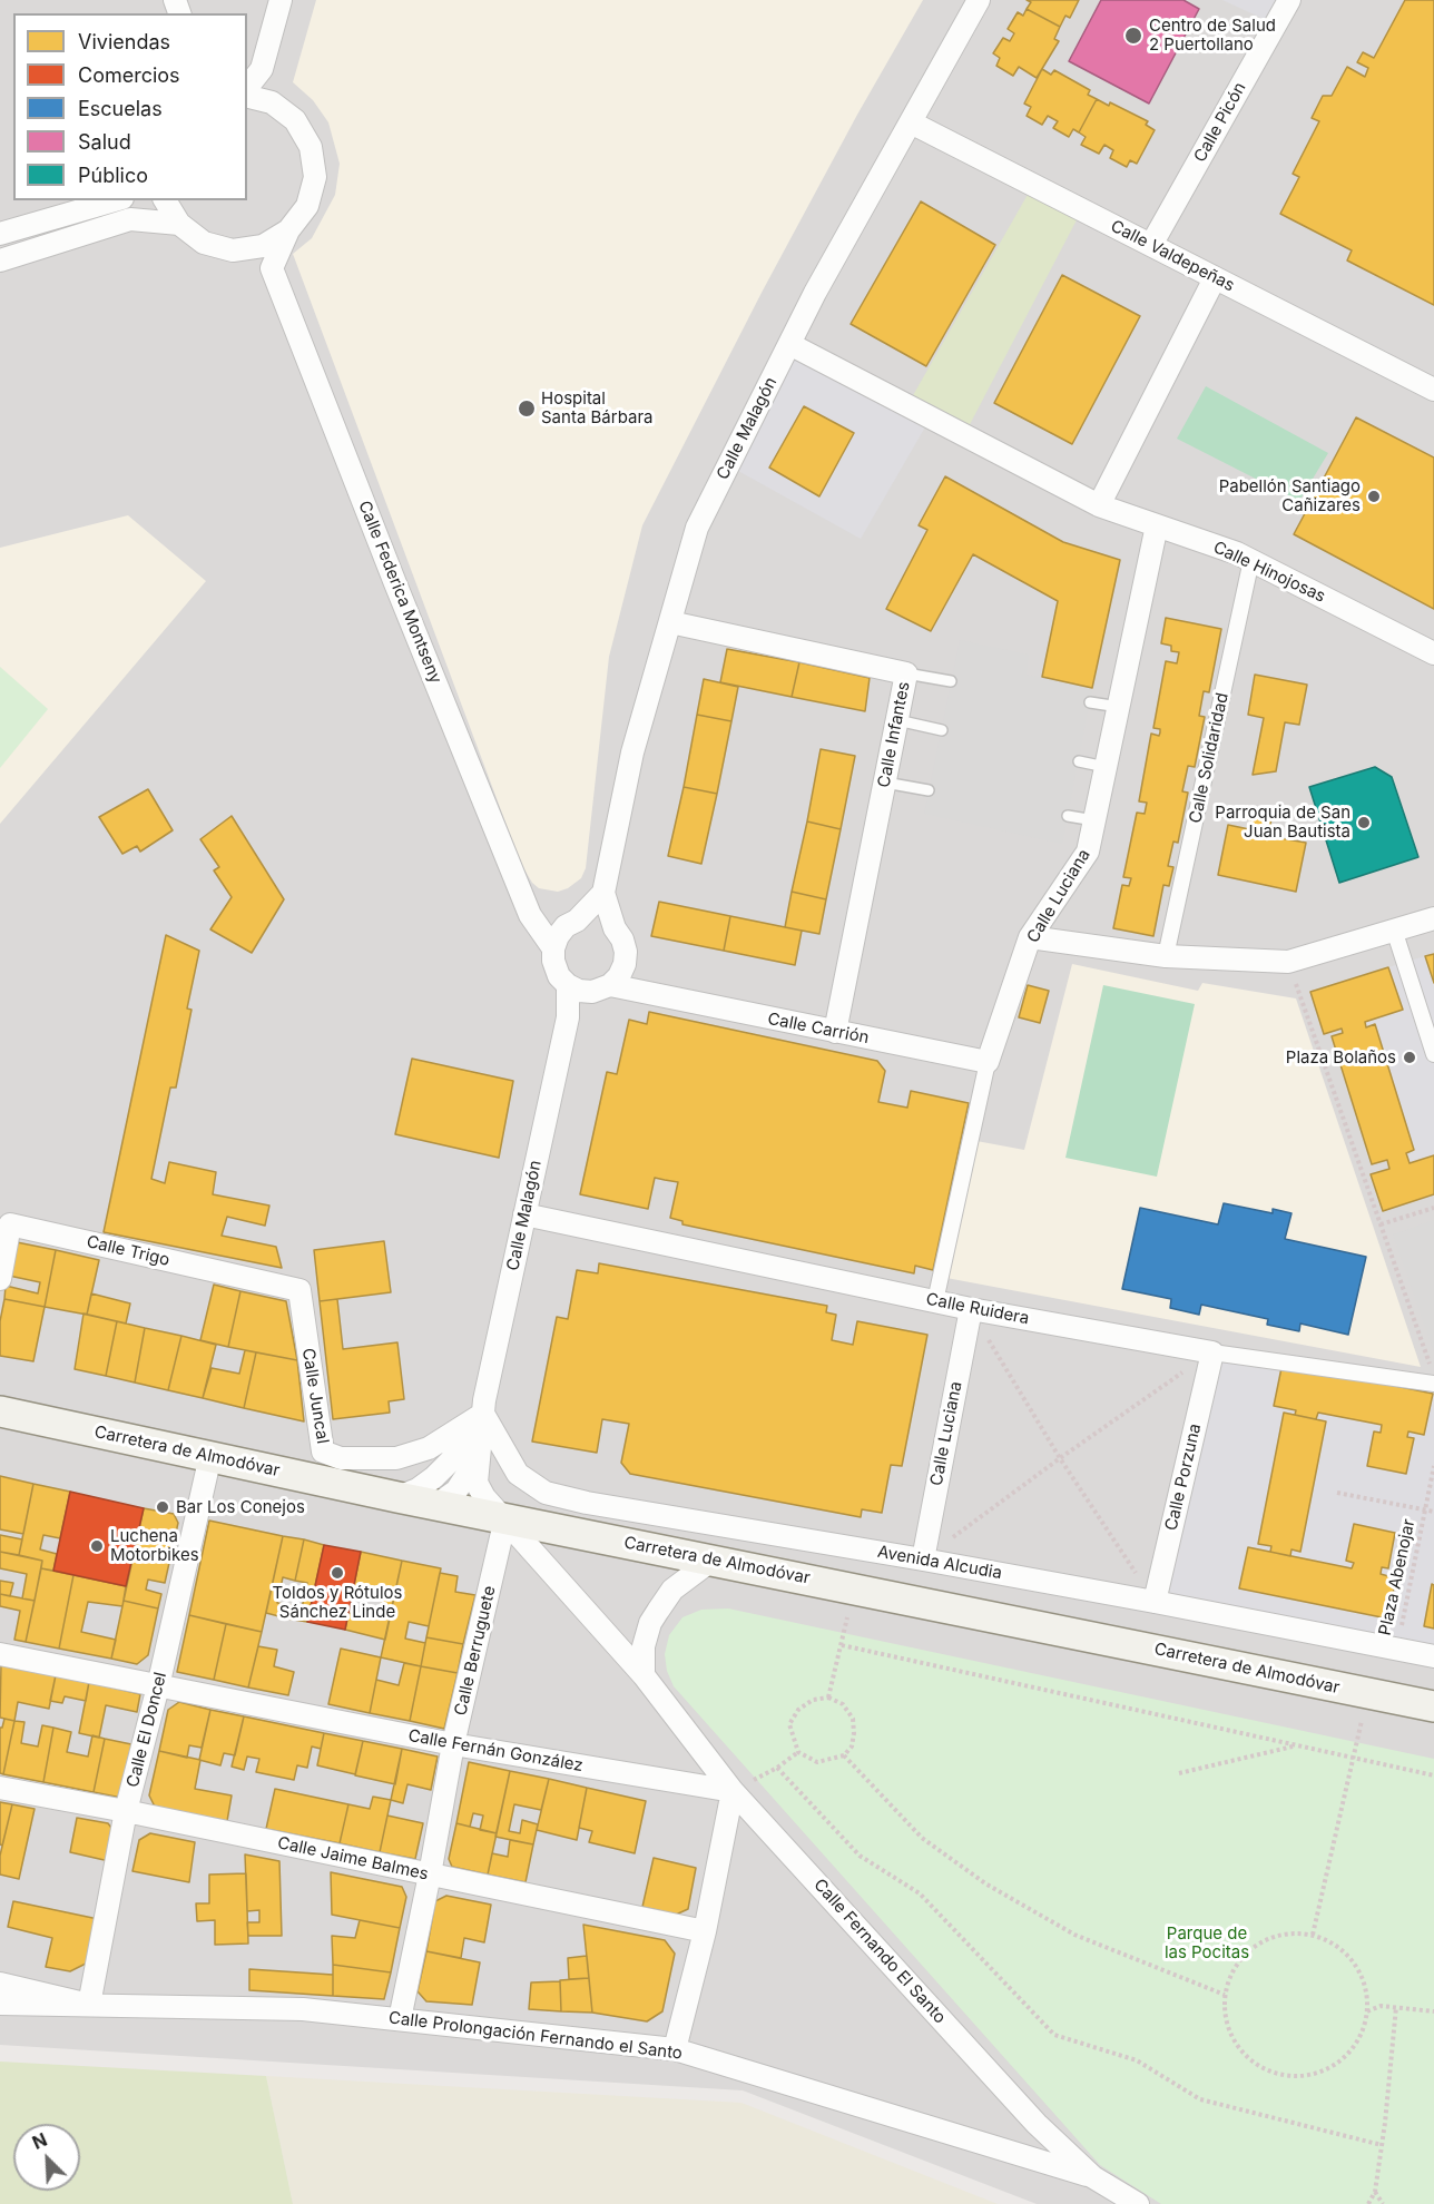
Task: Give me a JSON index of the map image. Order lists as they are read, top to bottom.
{
  "streets": {
    "main road": ["Carretera de Almodóvar"],
    "street": [
      "Calle Picón",
      "Calle Valdepeñas",
      "Calle Malagón",
      "Calle Hinojosas",
      "Calle Federica Montseny",
      "Calle Infantes",
      "Calle Solidaridad",
      "Calle Luciana",
      "Calle Carrión",
      "Calle Trigo",
      "Calle Ruidera",
      "Calle Juncal",
      "Calle Porzuna",
      "Avenida Alcudia",
      "Calle Berruguete",
      "Calle El Doncel",
      "Calle Fernán González",
      "Calle Jaime Balmes",
      "Calle Fernando El Santo",
      "Calle Prolongación Fernando el Santo"
    ],
    "path": ["Plaza Abenojar"]
  },
  "crossings": [
    ["Calle Picón", "Calle Valdepeñas"],
    ["Calle Valdepeñas", "Calle Malagón"],
    ["Calle Malagón", "Calle Hinojosas"],
    ["Calle Malagón", "Calle Federica Montseny"],
    ["Calle Malagón", "Calle Infantes"],
    ["Calle Malagón", "Calle Carrión"],
    ["Calle Malagón", "Calle Ruidera"],
    ["Calle Malagón", "Calle Juncal"],
    ["Calle Malagón", "Carretera de Almodóvar"],
    ["Calle Malagón", "Avenida Alcudia"],
    ["Calle Malagón", "Calle Berruguete"],
    ["Calle Malagón", "Calle Fernando El Santo"],
    ["Calle Hinojosas", "Calle Solidaridad"],
    ["Calle Hinojosas", "Calle Luciana"],
    ["Calle Federica Montseny", "Calle Carrión"],
    ["Calle Infantes", "Calle Carrión"],
    ["Calle Luciana", "Calle Carrión"],
    ["Calle Luciana", "Calle Ruidera"],
    ["Calle Luciana", "Avenida Alcudia"],
    ["Calle Trigo", "Calle Juncal"],
    ["Calle Ruidera", "Calle Porzuna"],
    ["Calle Juncal", "Avenida Alcudia"],
    ["Carretera de Almodóvar", "Calle Berruguete"],
    ["Carretera de Almodóvar", "Calle El Doncel"],
    ["Carretera de Almodóvar", "Calle Fernando El Santo"],
    ["Calle Porzuna", "Avenida Alcudia"],
    ["Avenida Alcudia", "Plaza Abenojar"],
    ["Calle Berruguete", "Calle Fernán González"],
    ["Calle Berruguete", "Calle Jaime Balmes"],
    ["Calle Berruguete", "Calle Fernando El Santo"],
    ["Calle Berruguete", "Calle Prolongación Fernando el Santo"],
    ["Calle El Doncel", "Calle Fernán González"],
    ["Calle El Doncel", "Calle Jaime Balmes"],
    ["Calle El Doncel", "Calle Prolongación Fernando el Santo"],
    ["Calle Fernán González", "Calle Fernando El Santo"],
    ["Calle Fernando El Santo", "Calle Prolongación Fernando el Santo"]
  ],
  "parks": ["Parque de las Pocitas"],
  "places": [
    "Centro de Salud 2 Puertollano",
    "Hospital Santa Bárbara",
    "Pabellón Santiago Cañizares",
    "Parroquia de San Juan Bautista",
    "Plaza Bolaños",
    "Bar Los Conejos",
    "Luchena Motorbikes",
    "Toldos y Rótulos Sánchez Linde"
  ],
  "legend": [
    "Viviendas",
    "Comercios",
    "Escuelas",
    "Salud",
    "Público"
  ],
  "north": "top left"
}
